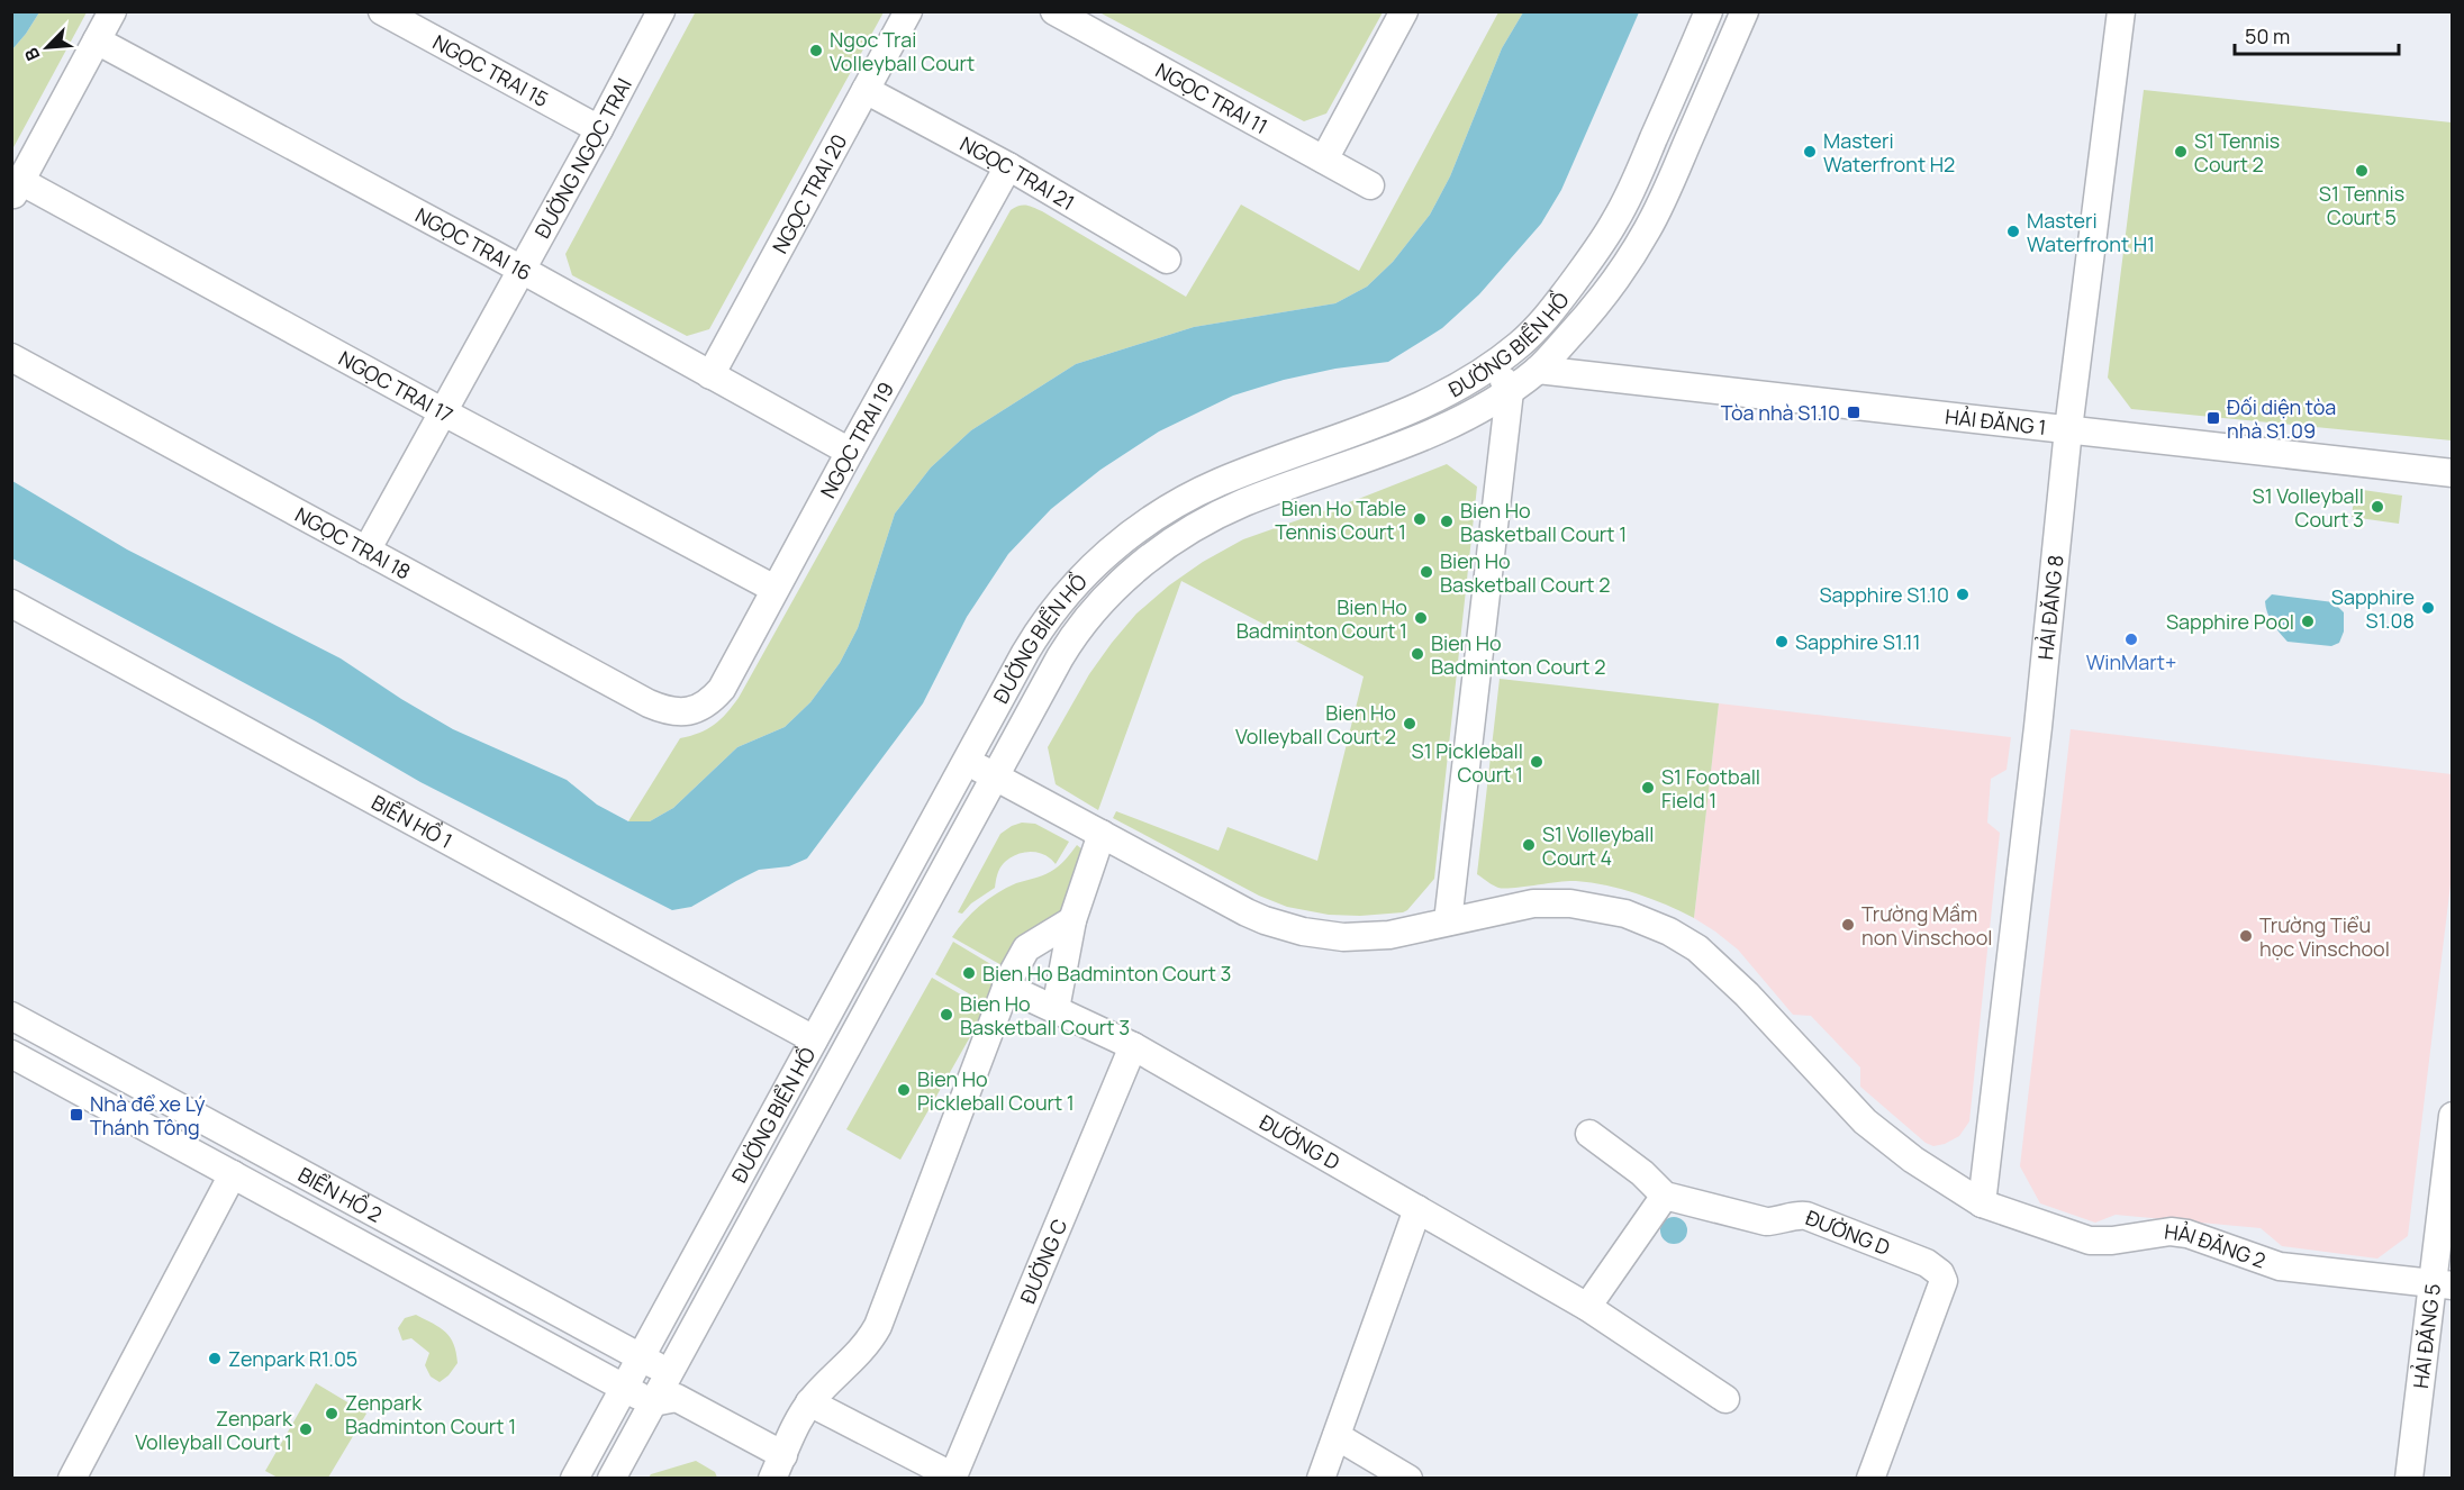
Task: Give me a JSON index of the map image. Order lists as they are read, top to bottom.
{
  "streets": {
    "street": [
      "NGỌC TRAI 15",
      "NGỌC TRAI 11",
      "ĐƯỜNG NGỌC TRAI",
      "NGỌC TRAI 21",
      "NGỌC TRAI 20",
      "NGỌC TRAI 16",
      "ĐƯỜNG BIỂN HỒ",
      "NGỌC TRAI 17",
      "HẢI ĐĂNG 1",
      "NGỌC TRAI 19",
      "NGỌC TRAI 18",
      "HẢI ĐĂNG 8",
      "BIỂN HỒ 1",
      "ĐƯỜNG D",
      "BIỂN HỒ 2",
      "HẢI ĐĂNG 2",
      "ĐƯỜNG C",
      "HẢI ĐĂNG 5"
    ]
  },
  "crossings": [
    ["NGỌC TRAI 15", "ĐƯỜNG NGỌC TRAI"],
    ["ĐƯỜNG NGỌC TRAI", "NGỌC TRAI 16"],
    ["ĐƯỜNG NGỌC TRAI", "NGỌC TRAI 17"],
    ["ĐƯỜNG NGỌC TRAI", "NGỌC TRAI 18"],
    ["NGỌC TRAI 21", "NGỌC TRAI 20"],
    ["NGỌC TRAI 21", "NGỌC TRAI 19"],
    ["NGỌC TRAI 20", "NGỌC TRAI 16"],
    ["NGỌC TRAI 16", "NGỌC TRAI 19"],
    ["ĐƯỜNG BIỂN HỒ", "HẢI ĐĂNG 1"],
    ["ĐƯỜNG BIỂN HỒ", "BIỂN HỒ 1"],
    ["ĐƯỜNG BIỂN HỒ", "BIỂN HỒ 2"],
    ["ĐƯỜNG BIỂN HỒ", "HẢI ĐĂNG 2"],
    ["NGỌC TRAI 17", "NGỌC TRAI 19"],
    ["HẢI ĐĂNG 1", "HẢI ĐĂNG 8"],
    ["NGỌC TRAI 19", "NGỌC TRAI 18"],
    ["HẢI ĐĂNG 8", "HẢI ĐĂNG 2"],
    ["ĐƯỜNG D", "ĐƯỜNG C"],
    ["HẢI ĐĂNG 2", "HẢI ĐĂNG 5"]
  ],
  "places": {
    "other": [
      "Ngoc Trai Volleyball Court",
      "Masteri Waterfront H2",
      "S1 Tennis Court 2",
      "S1 Tennis Court 5",
      "Masteri Waterfront H1",
      "S1 Volleyball Court 3",
      "Bien Ho Table Tennis Court 1",
      "Bien Ho Basketball Court 1",
      "Bien Ho Basketball Court 2",
      "Sapphire S1.10",
      "Sapphire S1.08",
      "Bien Ho Badminton Court 1",
      "Sapphire Pool",
      "WinMart+",
      "Sapphire S1.11",
      "Bien Ho Badminton Court 2",
      "Bien Ho Volleyball Court 2",
      "S1 Pickleball Court 1",
      "S1 Football Field 1",
      "S1 Volleyball Court 4",
      "Trường Mầm non Vinschool",
      "Trường Tiểu học Vinschool",
      "Bien Ho Badminton Court 3",
      "Bien Ho Basketball Court 3",
      "Bien Ho Pickleball Court 1",
      "Zenpark R1.05",
      "Zenpark Badminton Court 1",
      "Zenpark Volleyball Court 1"
    ],
    "transit": ["Tòa nhà S1.10", "Đối diện tòa nhà S1.09", "Nhà để xe Lý Thánh Tông"]
  },
  "scale_bar": "50 m",
  "north": "bottom left"
}
